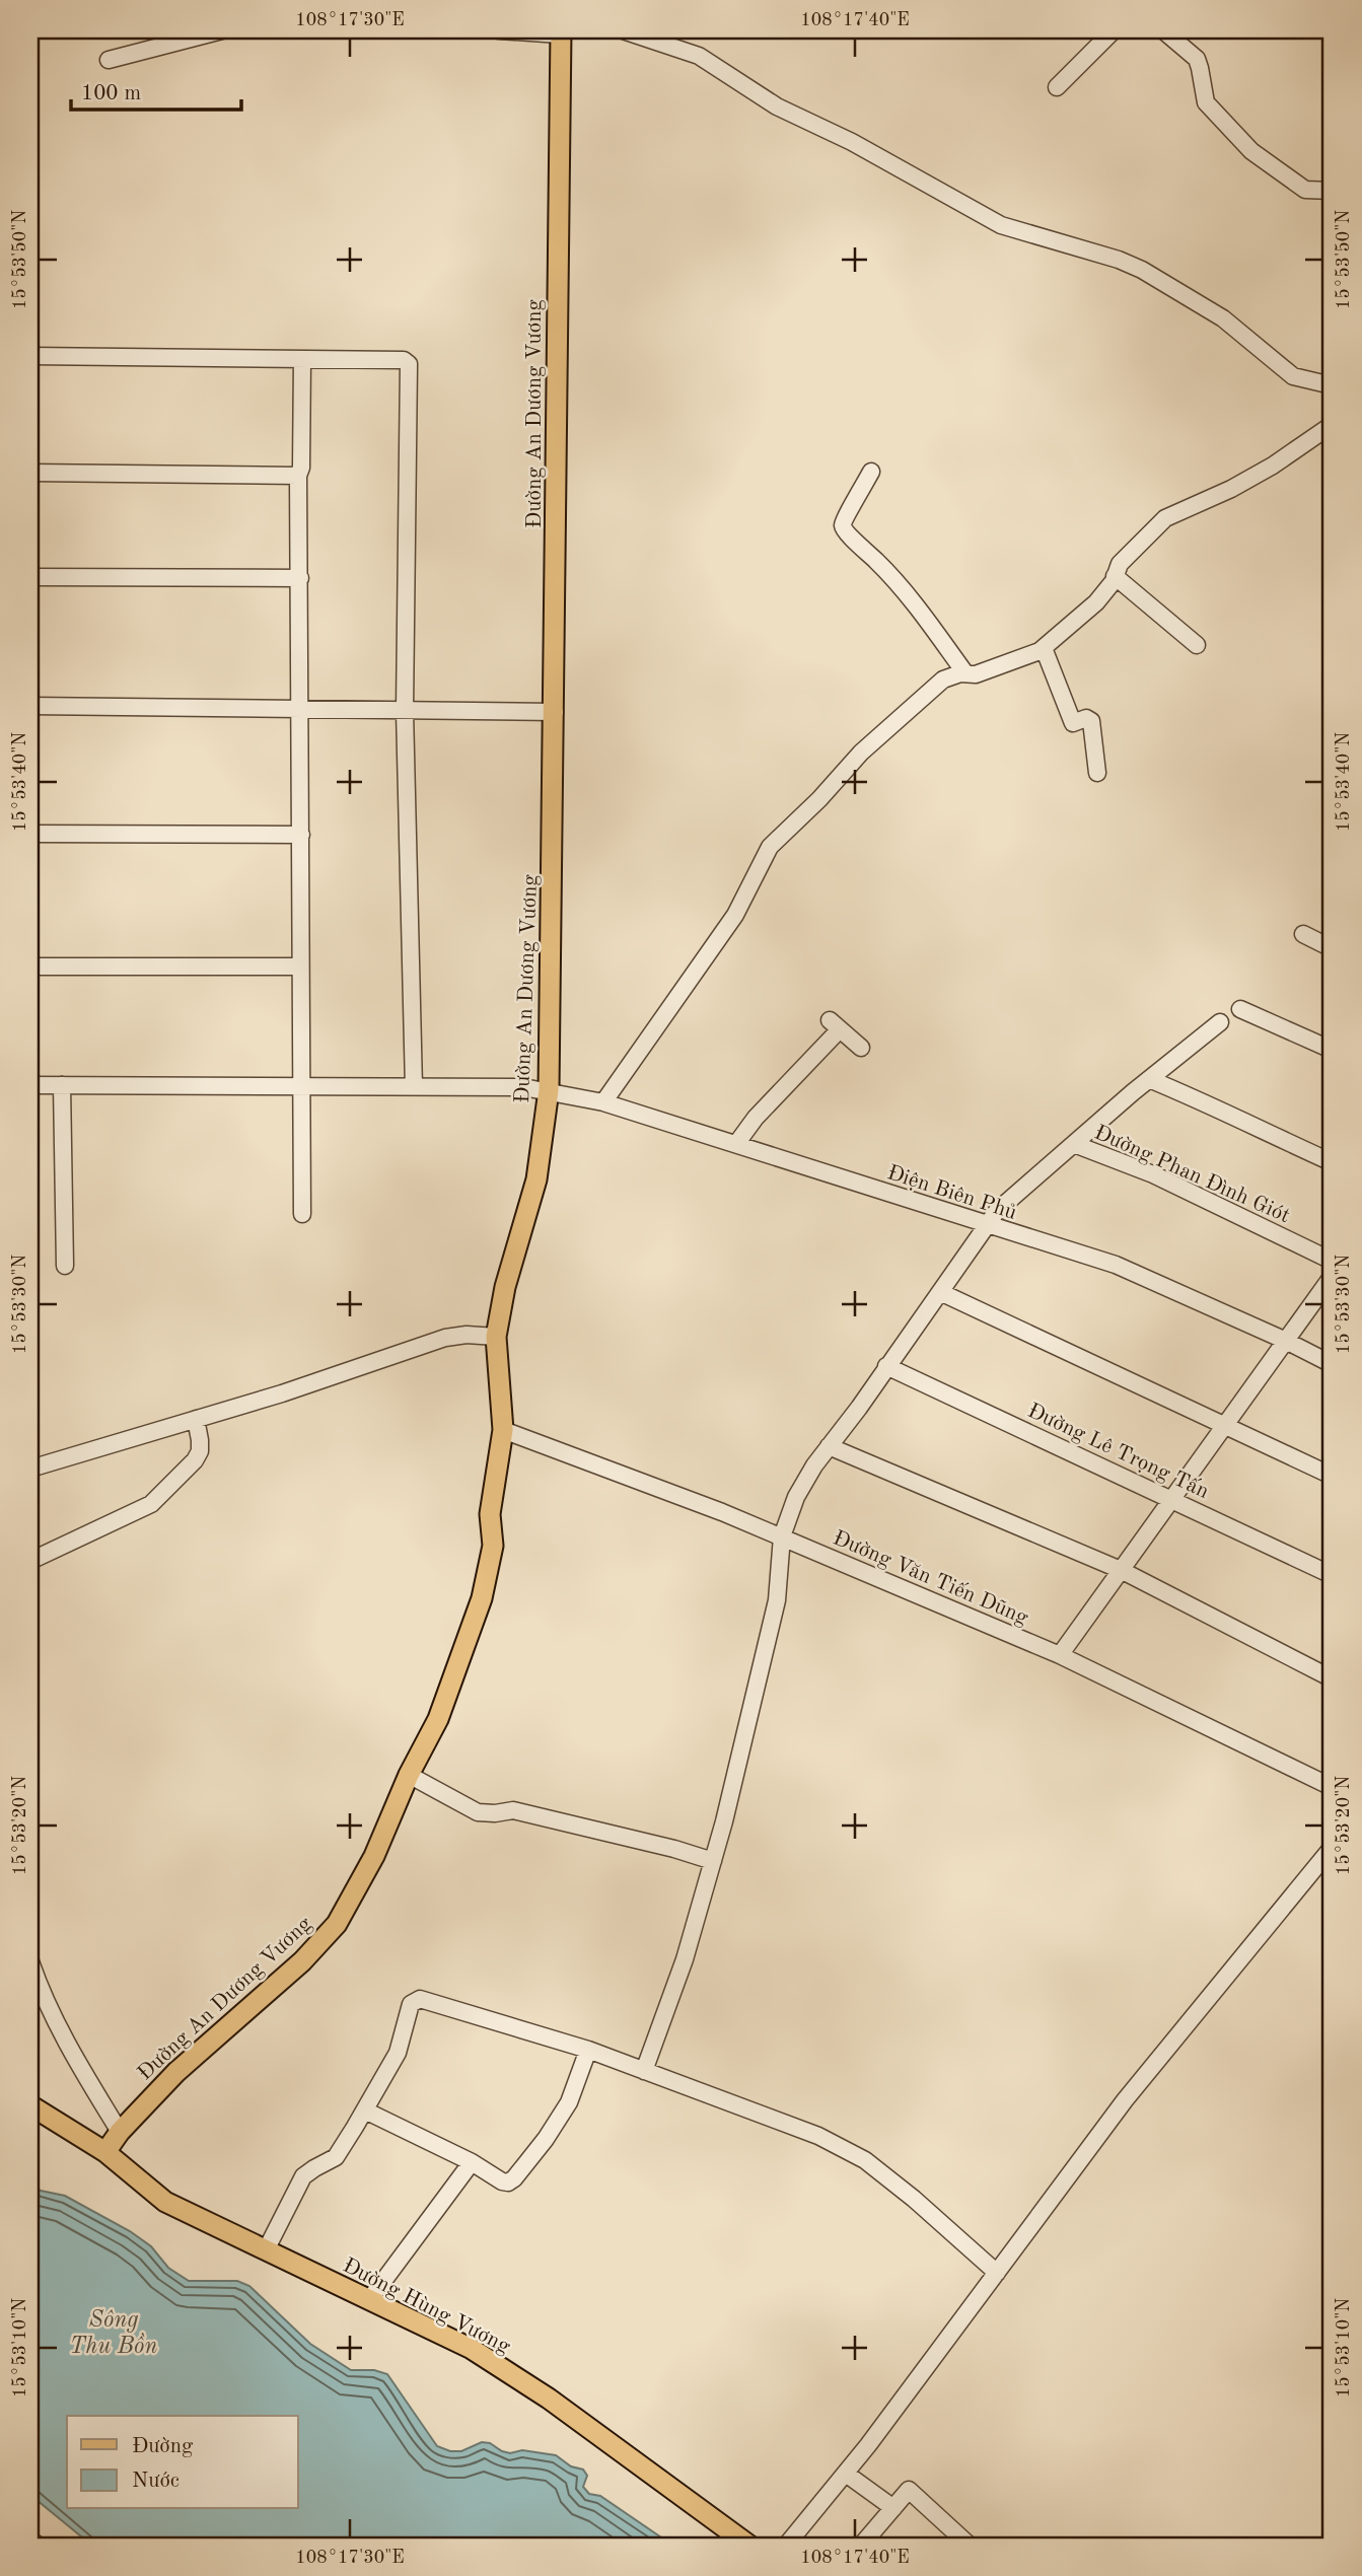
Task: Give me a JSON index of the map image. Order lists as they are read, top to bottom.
{
  "streets": {
    "main road": ["Đường An Dương Vương", "Đường Hùng Vương"],
    "street": [
      "Đường Phan Đình Giót",
      "Điện Biên Phủ",
      "Đường Lê Trọng Tấn",
      "Đường Văn Tiến Dũng"
    ]
  },
  "crossings": [
    ["Đường An Dương Vương", "Điện Biên Phủ"],
    ["Đường An Dương Vương", "Đường Văn Tiến Dũng"],
    ["Đường An Dương Vương", "Đường Hùng Vương"]
  ],
  "water": ["Sông Thu Bồn"],
  "legend": ["Đường", "Nước"],
  "scale_bar": "100 m",
  "coordinates": [
    "108°17'30\"E",
    "108°17'40\"E",
    "15°53'50\"N",
    "15°53'40\"N",
    "15°53'30\"N",
    "15°53'20\"N",
    "15°53'10\"N"
  ]
}
